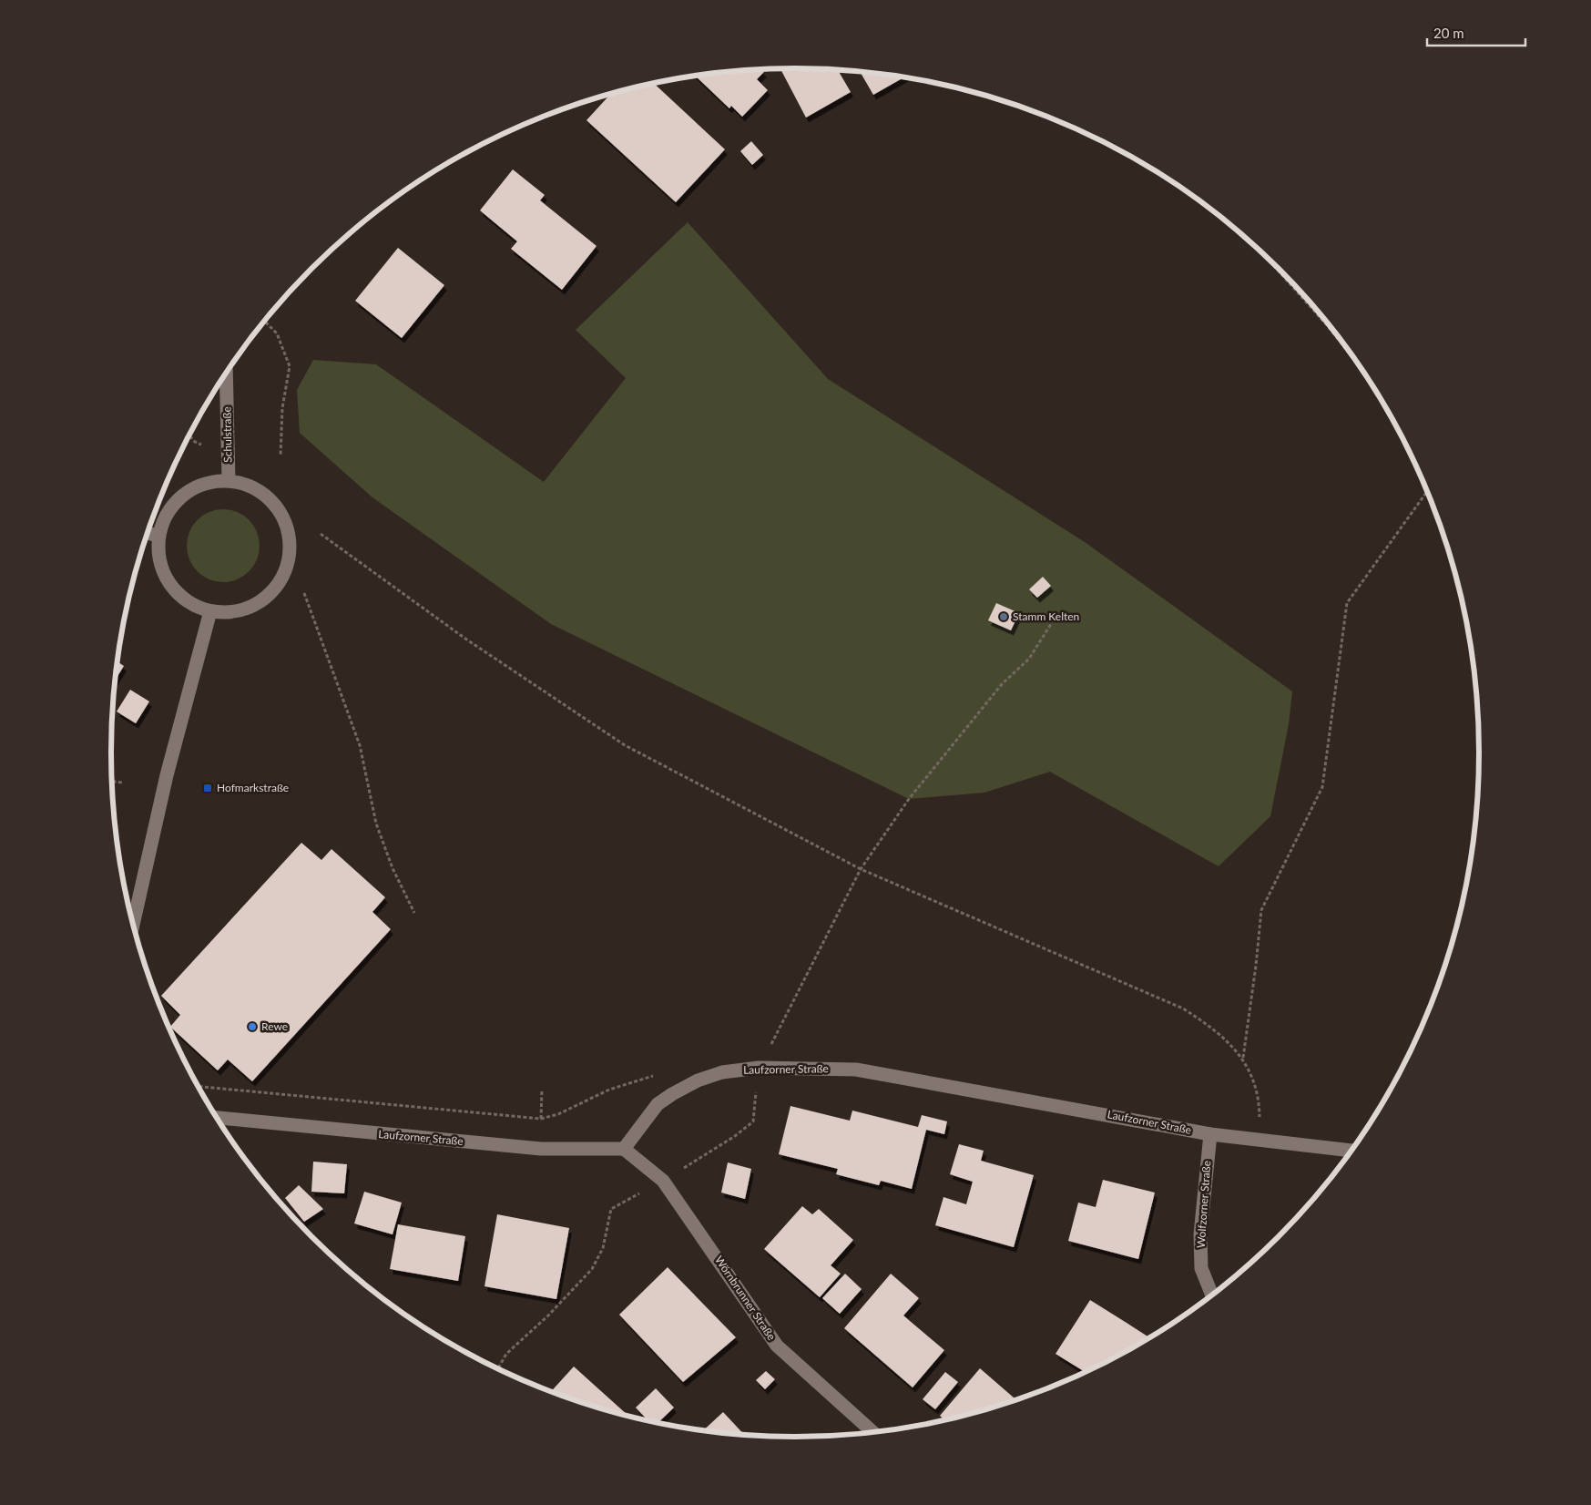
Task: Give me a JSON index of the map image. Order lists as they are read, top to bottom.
{
  "streets": {
    "street": [
      "Schulstraße",
      "Laufzorner Straße",
      "Wolfzorner Straße",
      "Wörnbrunner Straße"
    ]
  },
  "crossings": [
    ["Laufzorner Straße", "Wolfzorner Straße"],
    ["Laufzorner Straße", "Wörnbrunner Straße"]
  ],
  "places": {
    "other": ["Stamm Kelten", "Rewe"],
    "transit": ["Hofmarkstraße"]
  },
  "scale_bar": "20 m"
}
